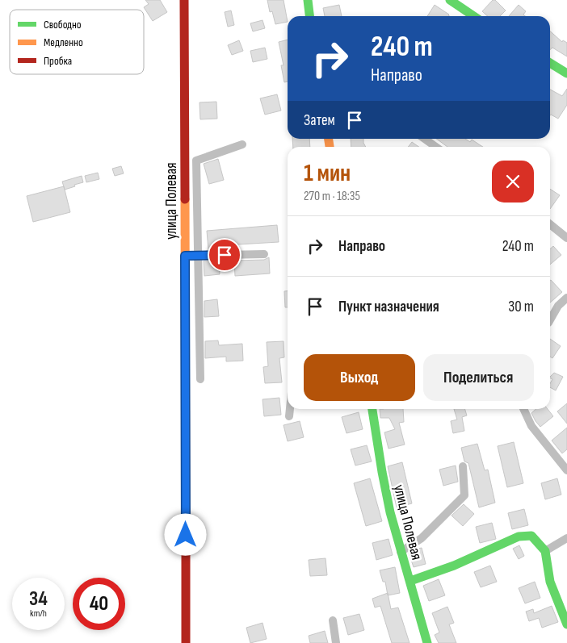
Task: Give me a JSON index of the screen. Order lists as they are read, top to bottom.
{
  "streets": {
    "street": ["улица Полевая"]
  },
  "legend": ["Свободно", "Медленно", "Пробка"],
  "page": {
    "turn": ["240 m", "Направо"],
    "then": "Затем",
    "heading": ["1 мин", "270 m · 18:35"],
    "list": [
      {
        "name": "Направо",
        "value": "240 m"
      },
      {
        "name": "Пункт назначения",
        "value": "30 m"
      }
    ],
    "buttons": ["Выход", "Поделиться"],
    "speed": "34 km/h",
    "limit": "40"
  }
}
